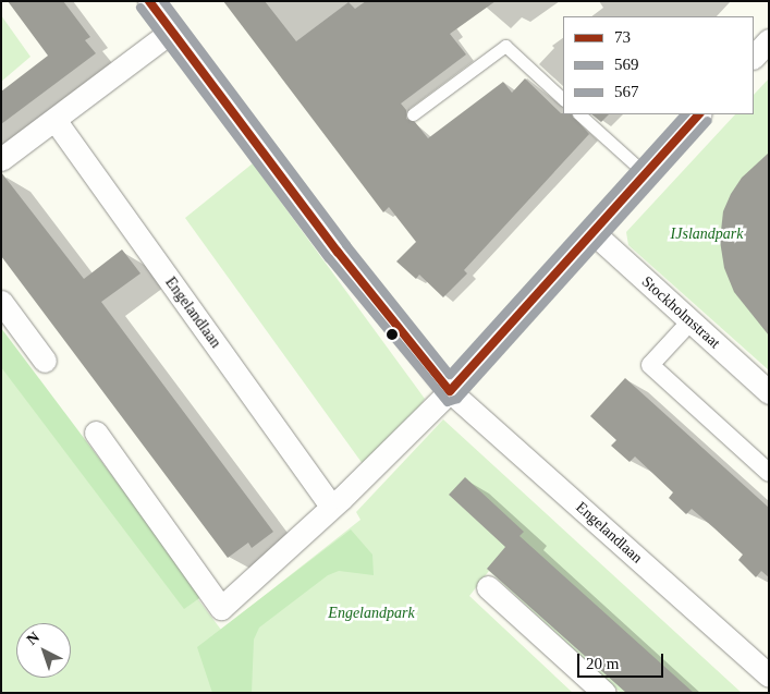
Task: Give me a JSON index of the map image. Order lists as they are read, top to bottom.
{
  "streets": {
    "street": ["Engelandlaan", "Stockholmstraat"]
  },
  "parks": ["IJslandpark", "Engelandpark"],
  "lines": ["transit line 73", "transit line 567", "transit line 569"],
  "legend": ["73", "569", "567"],
  "scale_bar": "20 m",
  "north": "top left"
}
